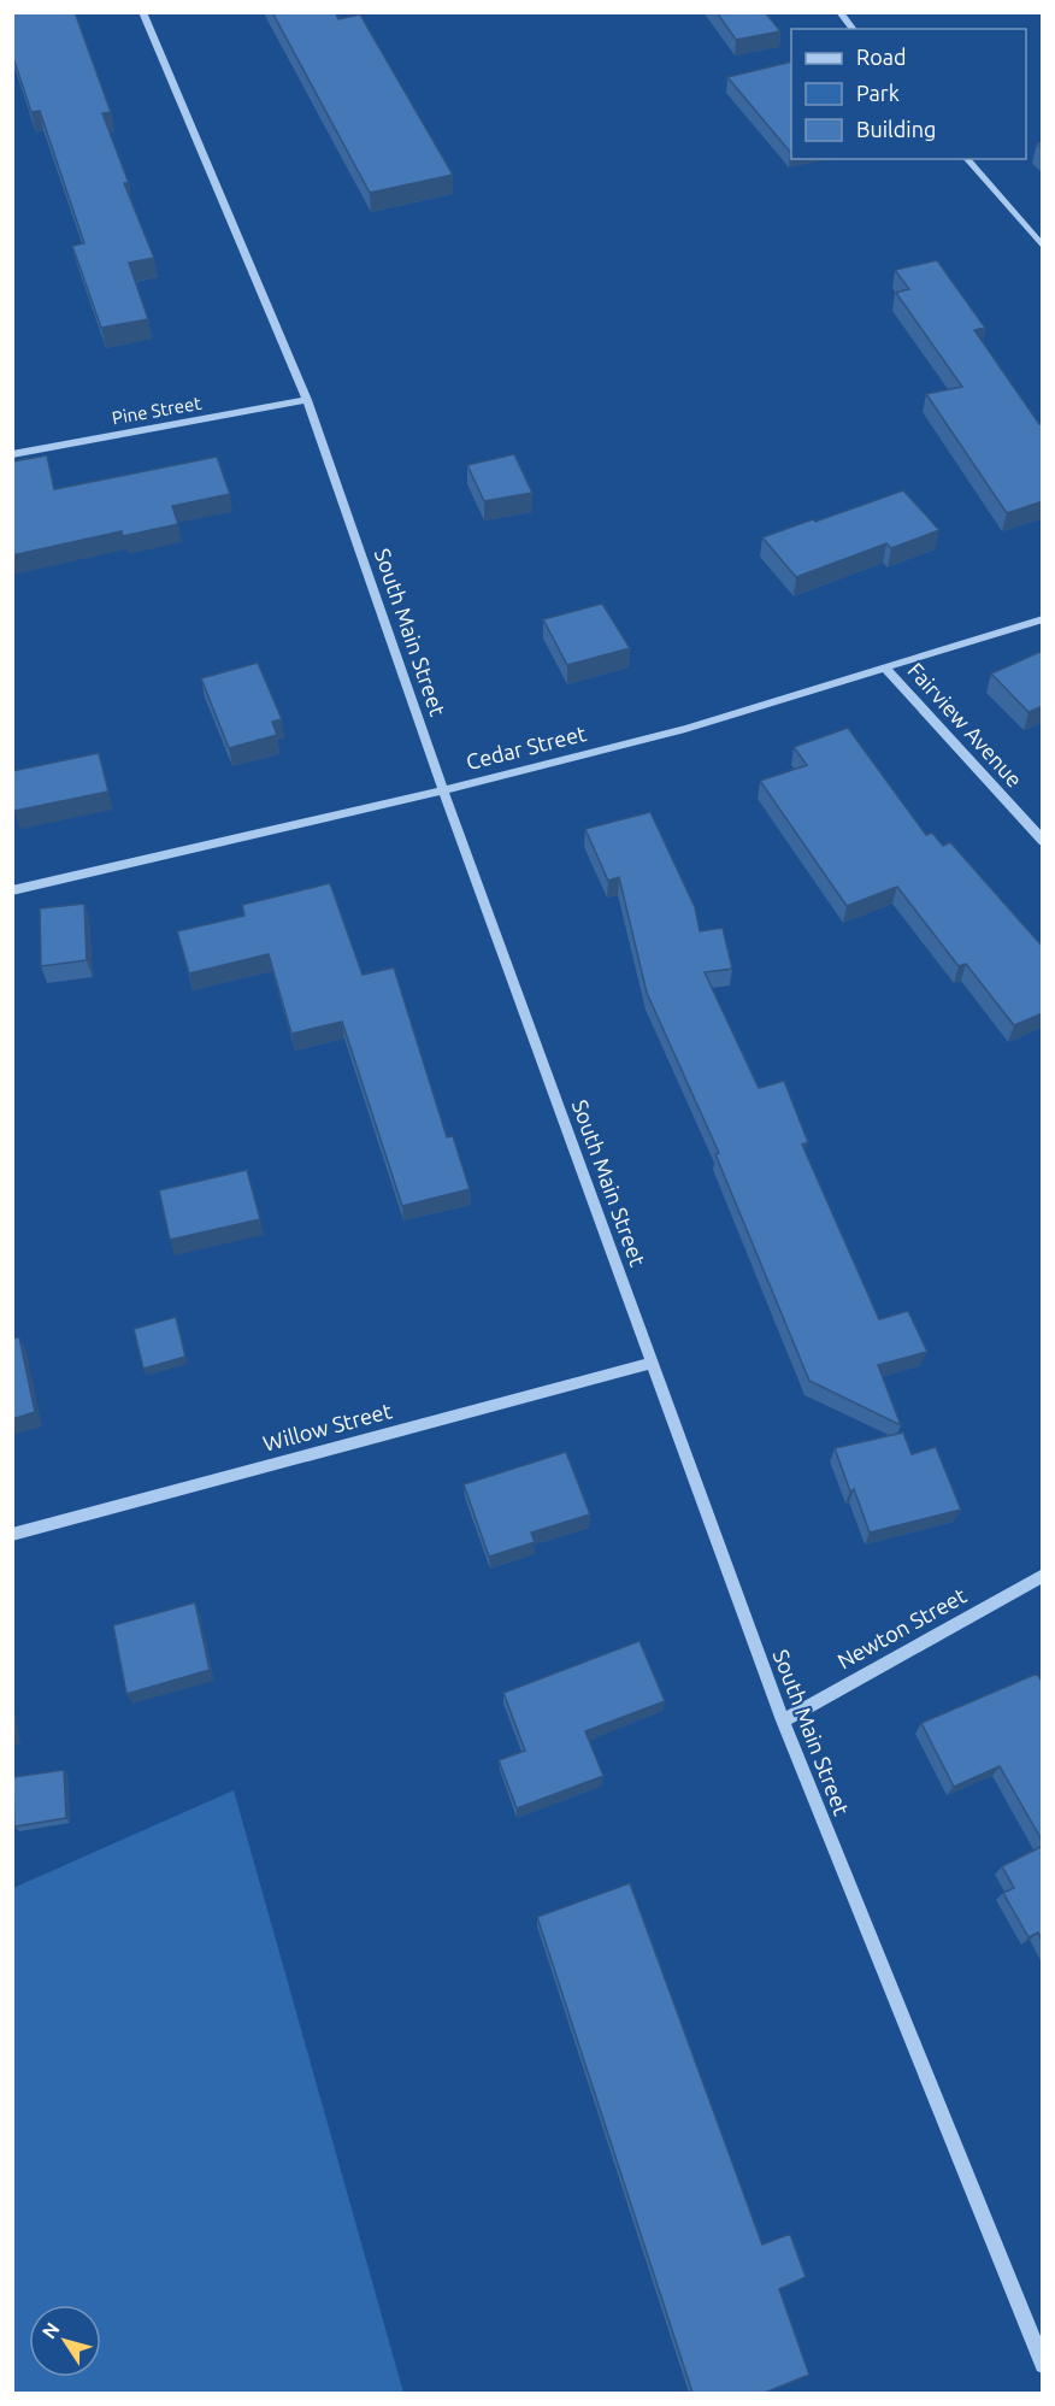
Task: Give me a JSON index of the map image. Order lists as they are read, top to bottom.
{
  "streets": {
    "street": [
      "Pine Street",
      "South Main Street",
      "Fairview Avenue",
      "Cedar Street",
      "Willow Street",
      "Newton Street"
    ]
  },
  "crossings": [
    ["Pine Street", "South Main Street"],
    ["South Main Street", "Cedar Street"],
    ["South Main Street", "Willow Street"],
    ["South Main Street", "Newton Street"],
    ["Fairview Avenue", "Cedar Street"]
  ],
  "legend": ["Road", "Park", "Building"],
  "north": "top left"
}
